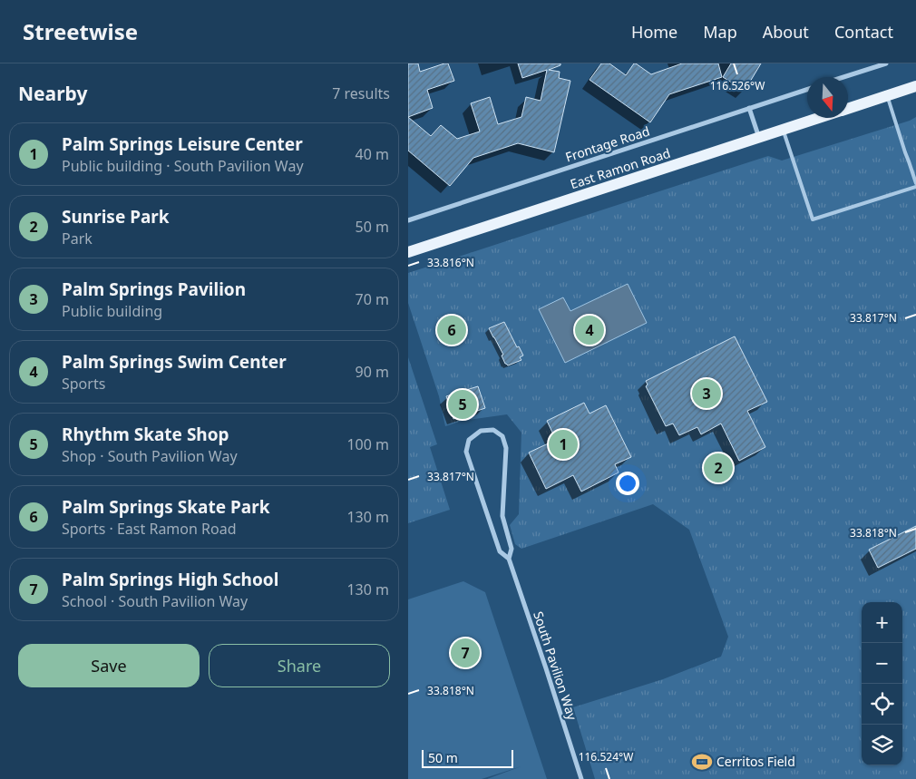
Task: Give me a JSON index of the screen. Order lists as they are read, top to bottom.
{
  "streets": {
    "main road": ["East Ramon Road"],
    "street": ["Frontage Road", "South Pavilion Way"]
  },
  "places": {
    "sports": ["Cerritos Field"]
  },
  "scale_bar": "50 m",
  "north": "bottom",
  "page": {
    "header": "Streetwise",
    "nav": [
      "Home",
      "Map",
      "About",
      "Contact"
    ],
    "heading": ["Nearby", "7 results"],
    "list": [
      {
        "mark": "1",
        "name": "Palm Springs Leisure Center",
        "note": "Public building · South Pavilion Way",
        "value": "40 m"
      },
      {
        "mark": "2",
        "name": "Sunrise Park",
        "note": "Park",
        "value": "50 m"
      },
      {
        "mark": "3",
        "name": "Palm Springs Pavilion",
        "note": "Public building",
        "value": "70 m"
      },
      {
        "mark": "4",
        "name": "Palm Springs Swim Center",
        "note": "Sports",
        "value": "90 m"
      },
      {
        "mark": "5",
        "name": "Rhythm Skate Shop",
        "note": "Shop · South Pavilion Way",
        "value": "100 m"
      },
      {
        "mark": "6",
        "name": "Palm Springs Skate Park",
        "note": "Sports · East Ramon Road",
        "value": "130 m"
      },
      {
        "mark": "7",
        "name": "Palm Springs High School",
        "note": "School · South Pavilion Way",
        "value": "130 m"
      }
    ],
    "pins": [
      "4",
      "6",
      "3",
      "5",
      "1",
      "2",
      "7"
    ],
    "map_buttons": ["+", "−"],
    "buttons": ["Save", "Share"],
    "scale": "50 m"
  },
  "coordinates": [
    "116.526°W",
    "33.816°N",
    "33.817°N",
    "33.818°N",
    "116.524°W"
  ]
}
